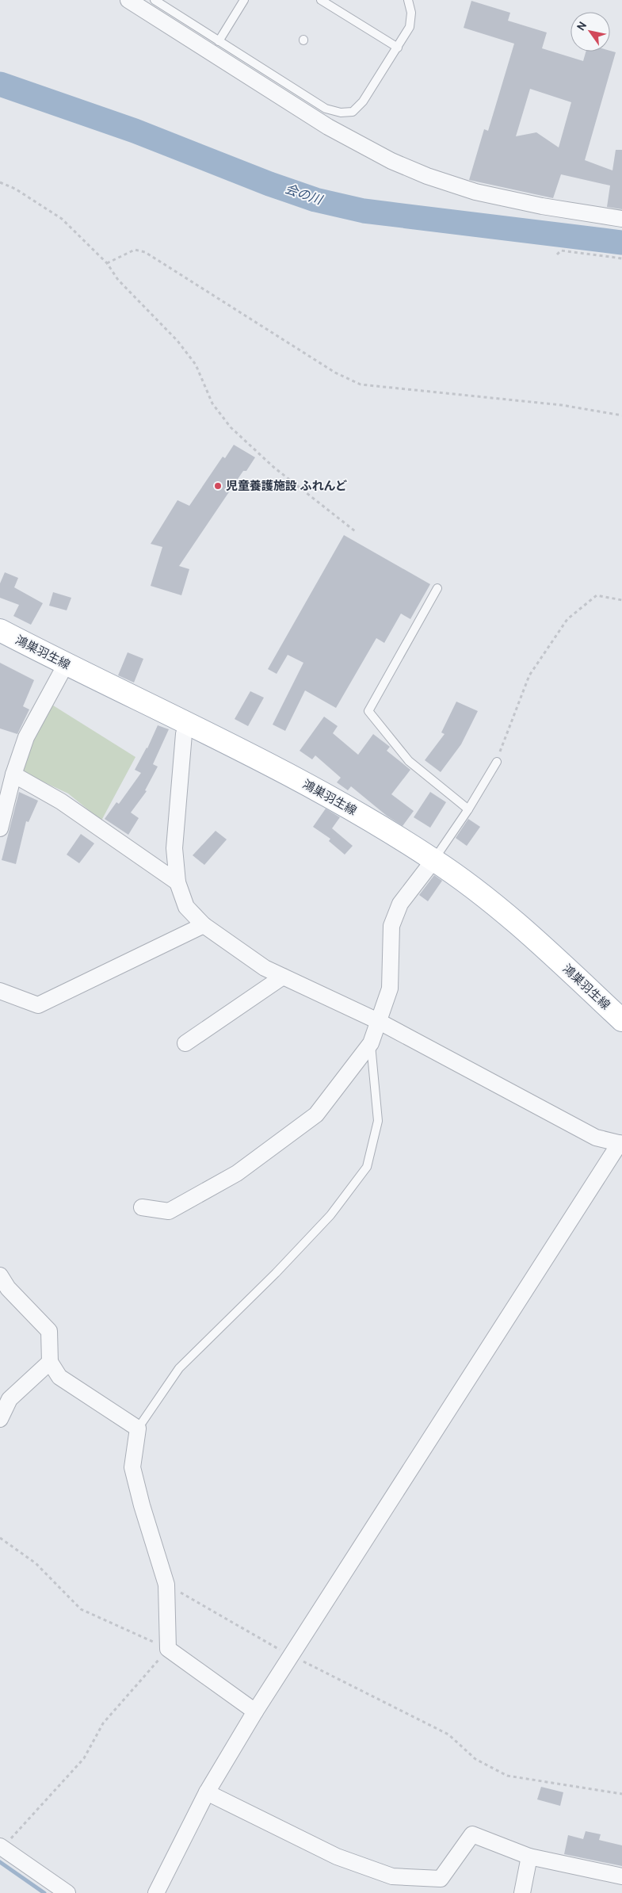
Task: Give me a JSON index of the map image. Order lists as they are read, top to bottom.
{
  "streets": {
    "main road": ["鴻巣羽生線"]
  },
  "water": ["会の川"],
  "places": ["児童養護施設 ふれんど"],
  "north": "top left"
}
